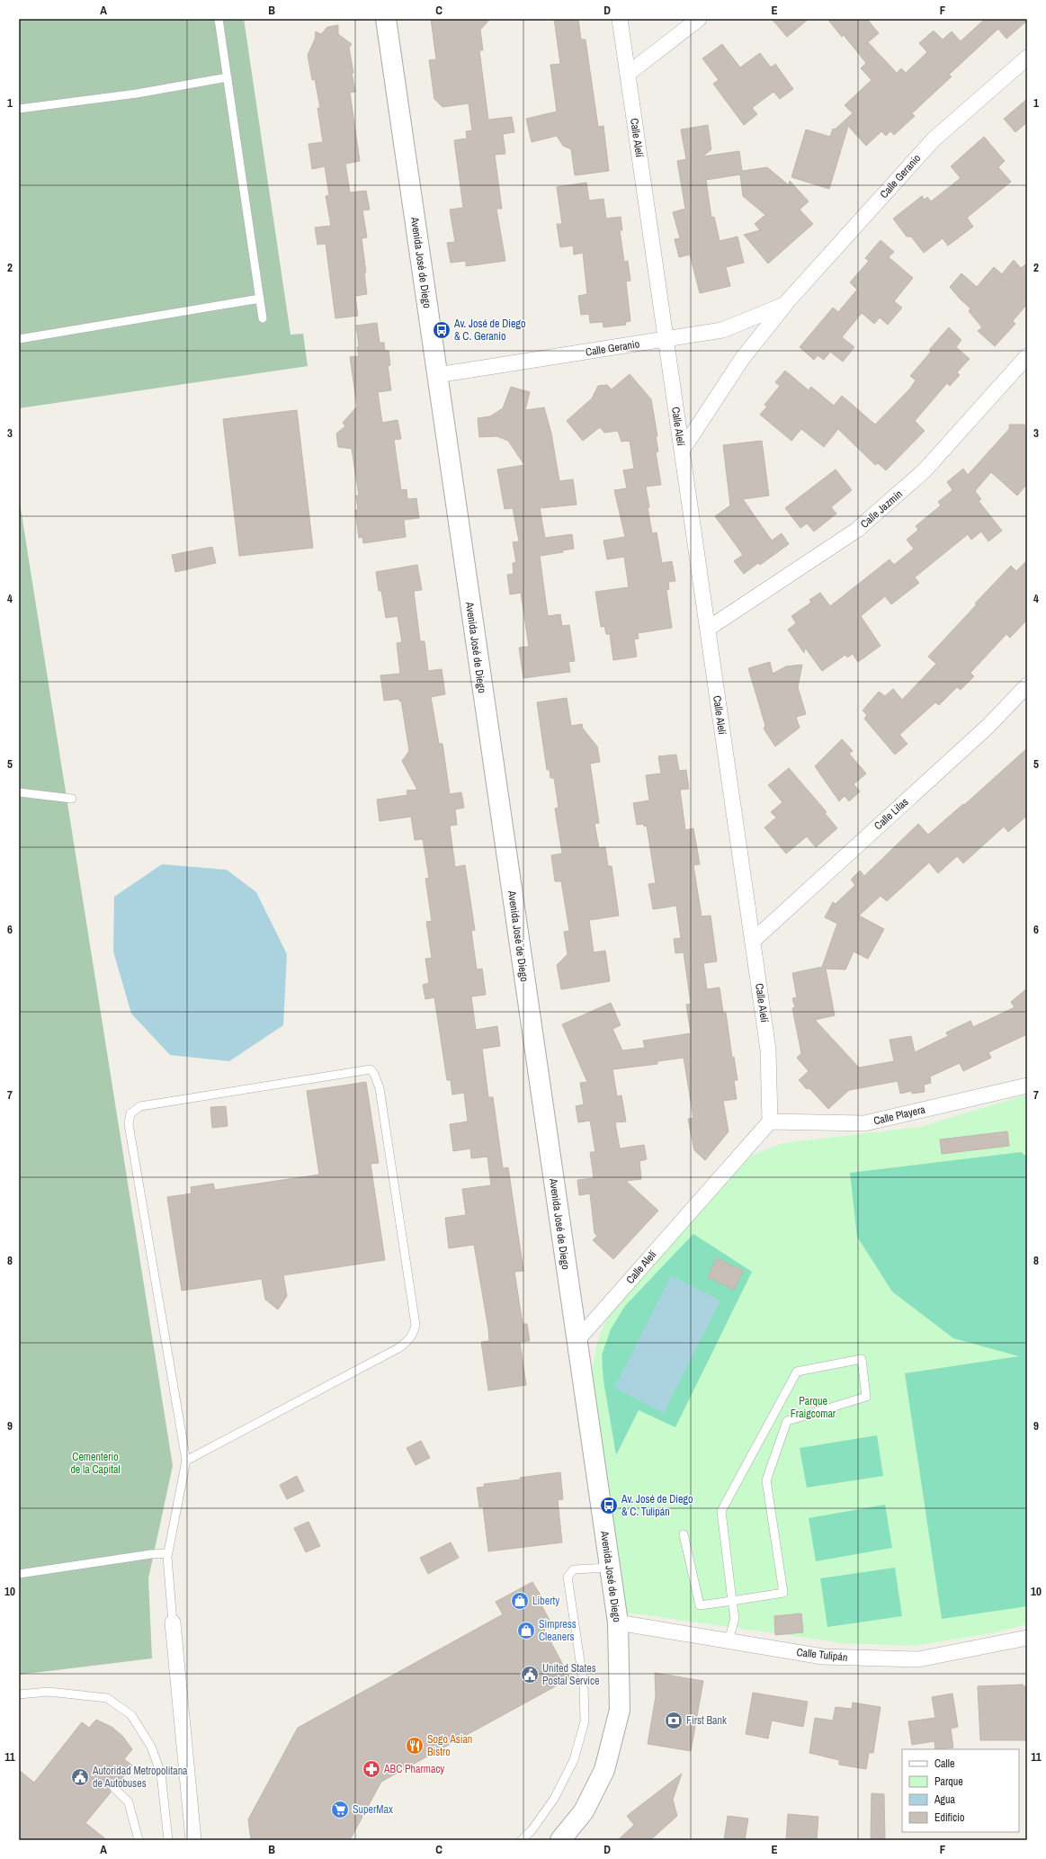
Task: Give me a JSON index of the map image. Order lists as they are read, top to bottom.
{
  "streets": {
    "street": [
      "Calle Alelí",
      "Calle Geranio",
      "Avenida José de Diego",
      "Calle Jazmín",
      "Calle Lilas",
      "Calle Playera",
      "Calle Tulipán"
    ]
  },
  "crossings": [
    ["Calle Alelí", "Calle Geranio"],
    ["Calle Alelí", "Avenida José de Diego"],
    ["Calle Alelí", "Calle Jazmín"],
    ["Calle Alelí", "Calle Lilas"],
    ["Calle Alelí", "Calle Playera"],
    ["Calle Geranio", "Avenida José de Diego"],
    ["Avenida José de Diego", "Calle Tulipán"]
  ],
  "parks": ["Parque Fraigcomar", "Cementerio de la Capital"],
  "places": {
    "bus stop": ["Av. José de Diego & C. Geranio", "Av. José de Diego & C. Tulipán"],
    "shop": ["Liberty", "Simpress Cleaners"],
    "public building": ["United States Postal Service", "Autoridad Metropolitana de Autobuses"],
    "bank": ["First Bank"],
    "restaurant": ["Sogo Asian Bistro"],
    "pharmacy": ["ABC Pharmacy"],
    "supermarket": ["SuperMax"]
  },
  "legend": [
    "Calle",
    "Parque",
    "Agua",
    "Edificio"
  ],
  "grid": {
    "columns": [
      "A",
      "B",
      "C",
      "D",
      "E",
      "F"
    ],
    "rows": [
      "1",
      "2",
      "3",
      "4",
      "5",
      "6",
      "7",
      "8",
      "9",
      "10",
      "11"
    ]
  }
}
